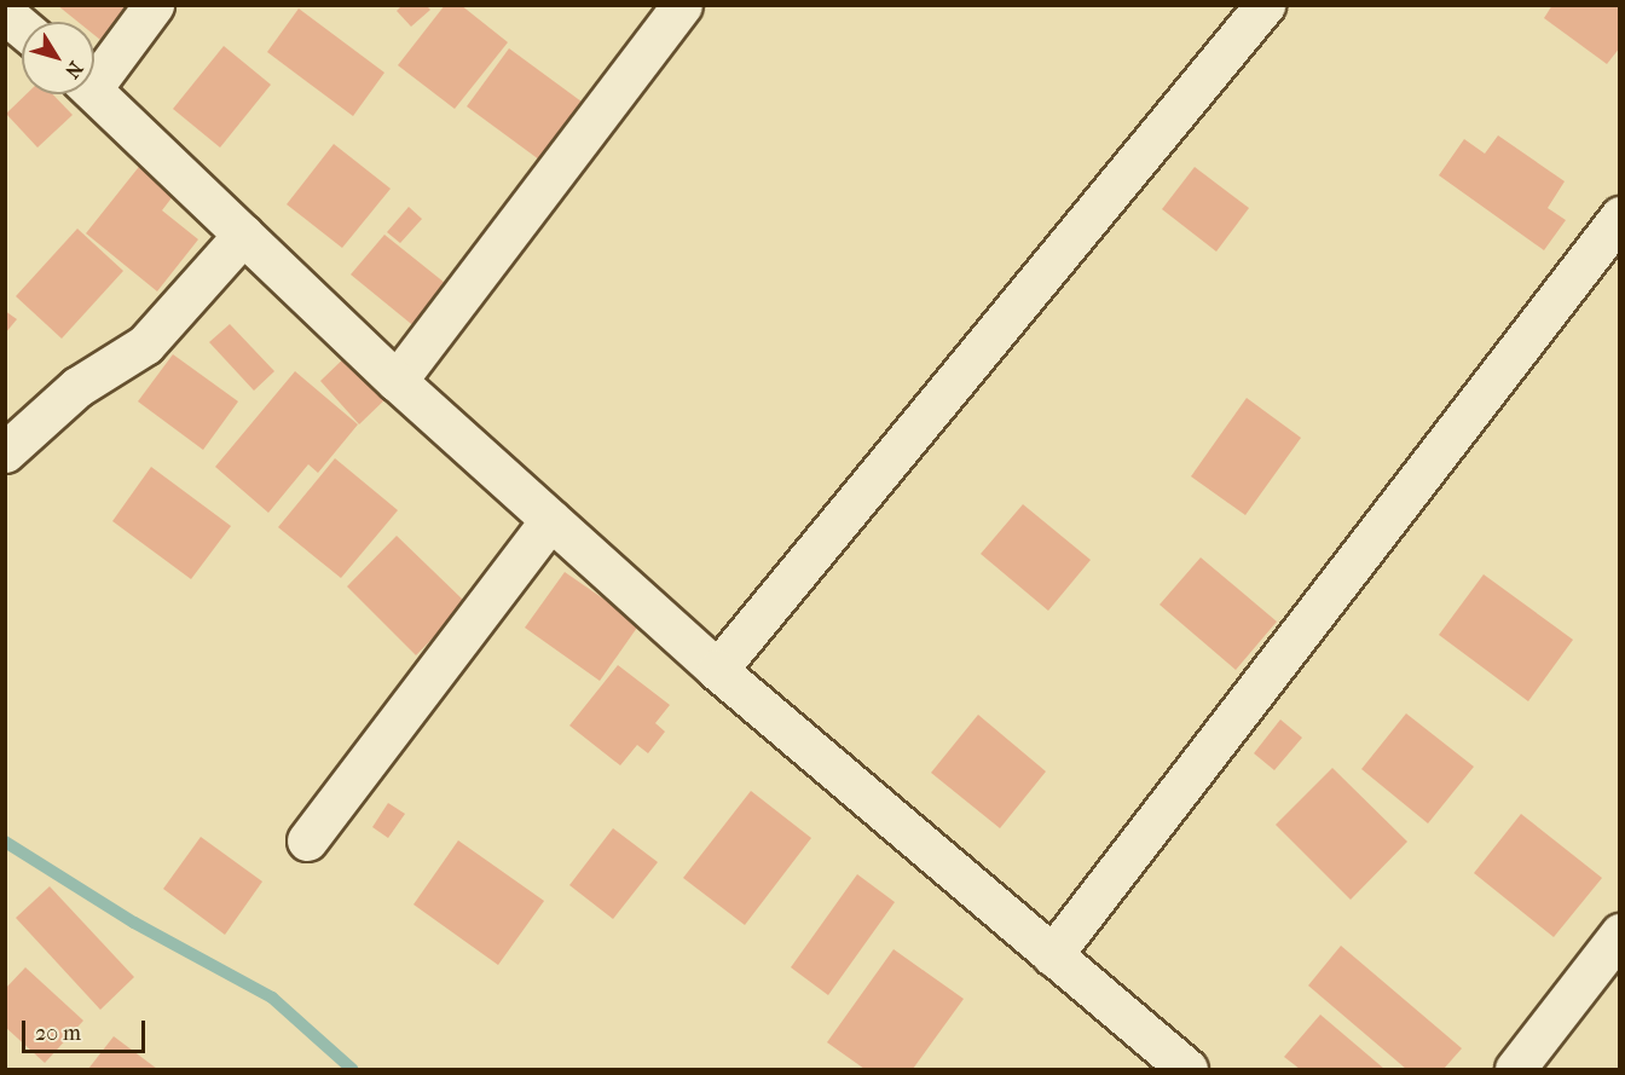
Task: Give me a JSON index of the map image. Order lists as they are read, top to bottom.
{
  "scale_bar": "20 m",
  "north": "bottom right"
}
